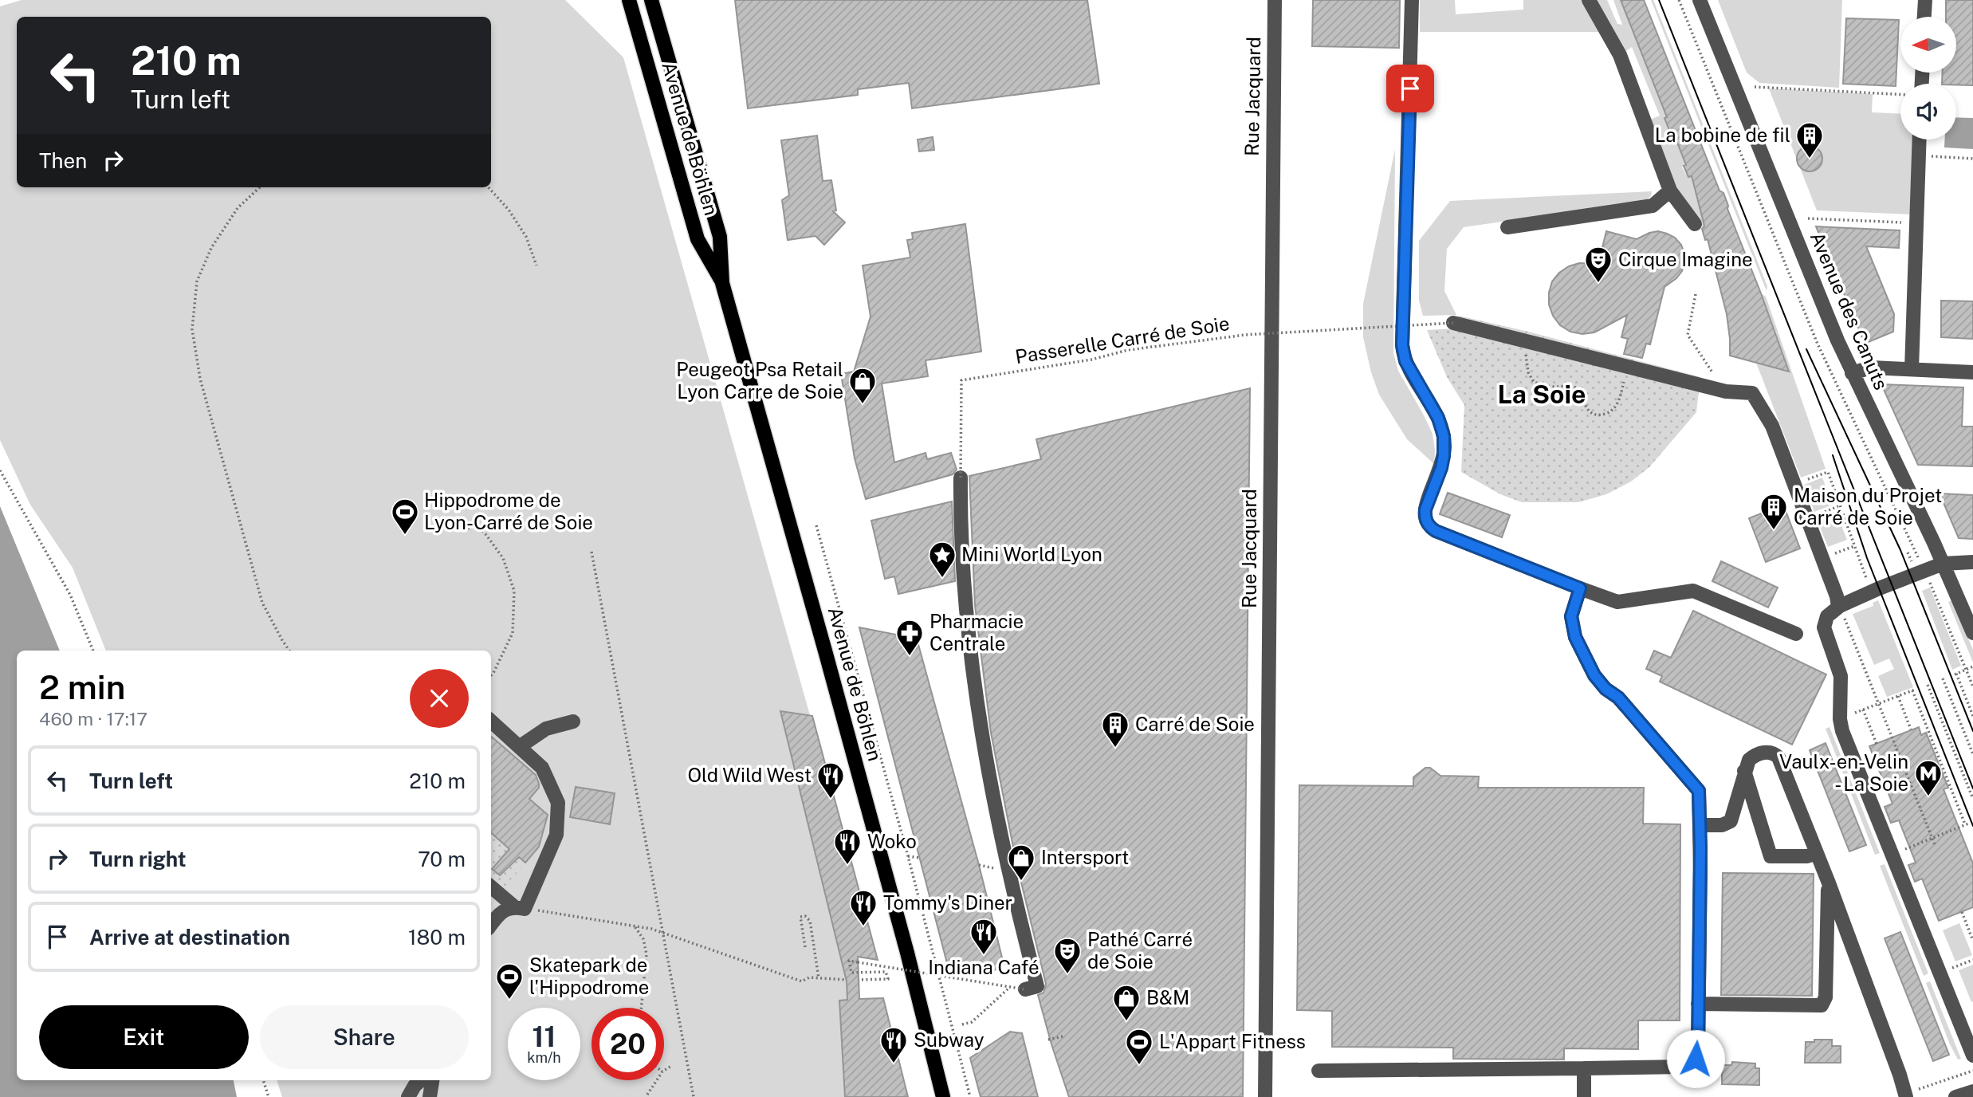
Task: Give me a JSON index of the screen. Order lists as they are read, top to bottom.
{
  "streets": {
    "main road": ["Avenue de Böhlen"],
    "street": ["Rue Jacquard", "Avenue des Canuts"],
    "path": ["Passerelle Carré de Soie"]
  },
  "districts": ["La Soie"],
  "places": {
    "building": ["La bobine de fil", "Maison du Projet Carré de Soie", "Carré de Soie"],
    "theatre": ["Cirque Imagine", "Pathé Carré de Soie"],
    "shop": ["Peugeot Psa Retail Lyon Carre de Soie", "Intersport", "B&M"],
    "sports": ["Hippodrome de Lyon-Carré de Soie", "Skatepark de l'Hippodrome", "L'Appart Fitness"],
    "place": ["Mini World Lyon"],
    "pharmacy": ["Pharmacie Centrale"],
    "metro station": ["Vaulx-en-Velin - La Soie"],
    "restaurant": [
      "Old Wild West",
      "Woko",
      "Tommy's Diner",
      "Indiana Café",
      "Subway"
    ]
  },
  "north": "left",
  "page": {
    "turn": ["210 m", "Turn left"],
    "then": "Then",
    "heading": ["2 min", "460 m · 17:17"],
    "list": [
      {
        "name": "Turn left",
        "value": "210 m"
      },
      {
        "name": "Turn right",
        "value": "70 m"
      },
      {
        "name": "Arrive at destination",
        "value": "180 m"
      }
    ],
    "buttons": ["Exit", "Share"],
    "speed": "11 km/h",
    "limit": "20"
  }
}
